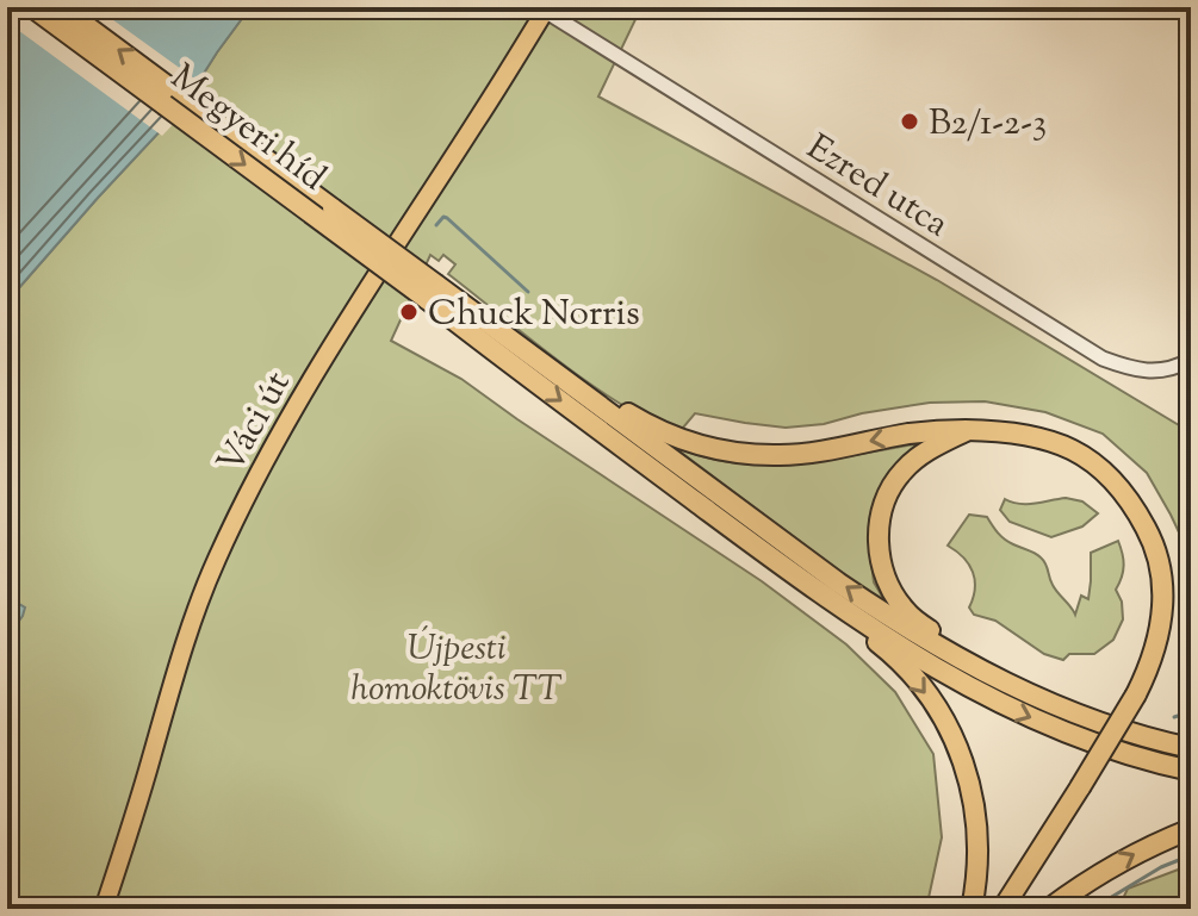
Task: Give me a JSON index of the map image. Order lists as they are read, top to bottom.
{
  "streets": {
    "highway": ["Megyeri híd"],
    "main road": ["Váci út"],
    "street": ["Ezred utca"]
  },
  "crossings": [
    ["Ezred utca", "Váci út"]
  ],
  "parks": ["Újpesti homoktövis TT"],
  "places": ["B2/1-2-3", "Chuck Norris"]
}
